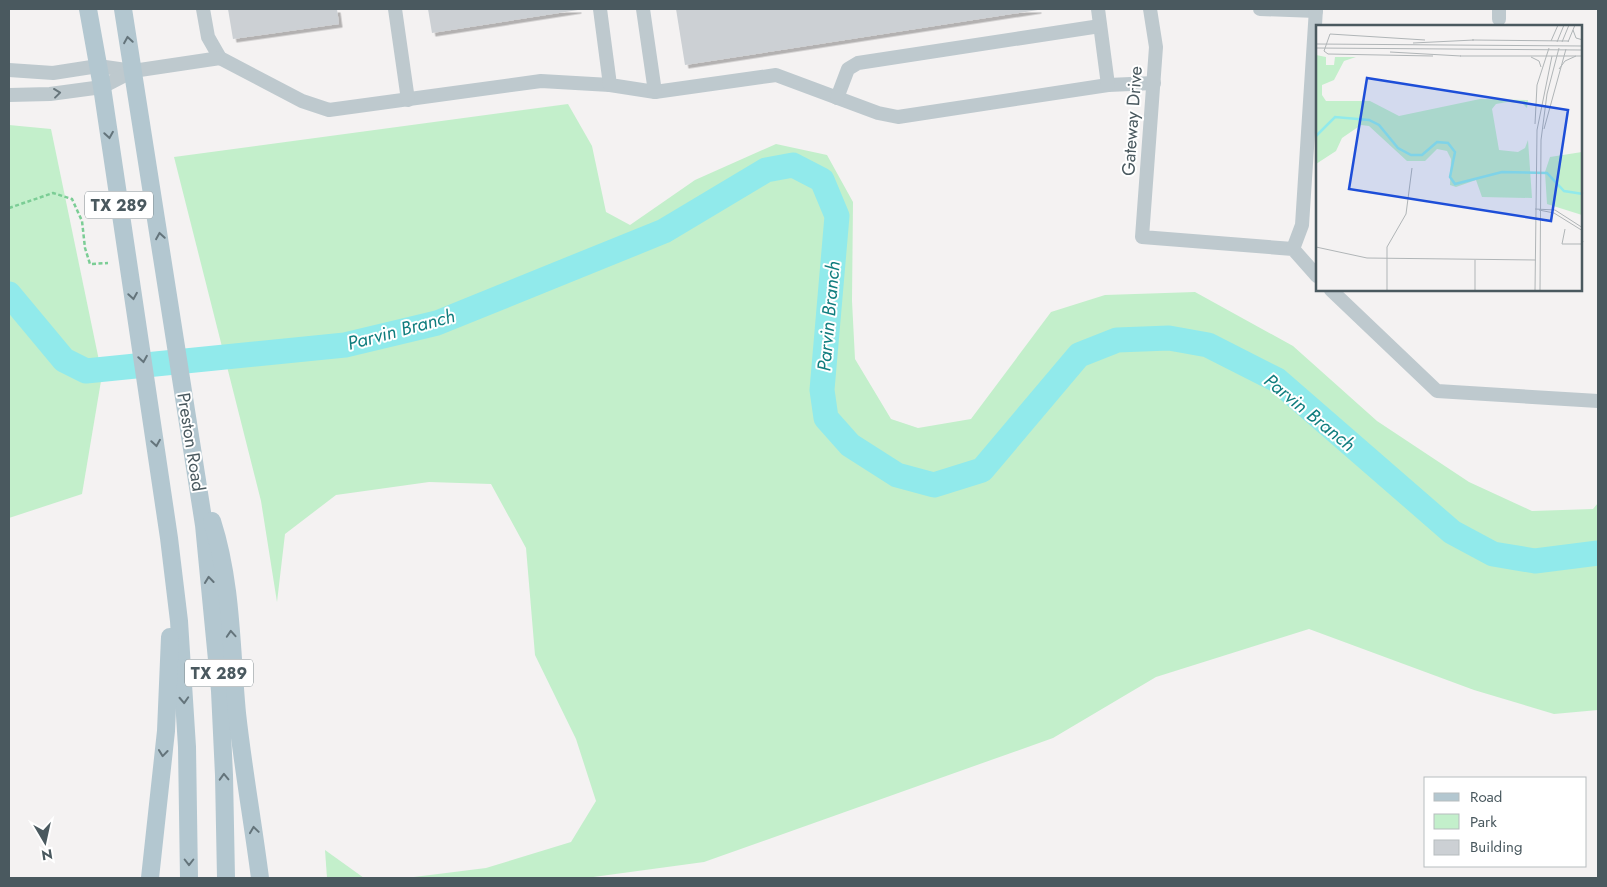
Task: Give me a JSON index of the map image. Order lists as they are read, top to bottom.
{
  "streets": {
    "main road": ["TX 289", "Preston Road"],
    "street": ["Gateway Drive"]
  },
  "water": ["Parvin Branch"],
  "legend": ["Road", "Park", "Building"],
  "north": "bottom"
}
